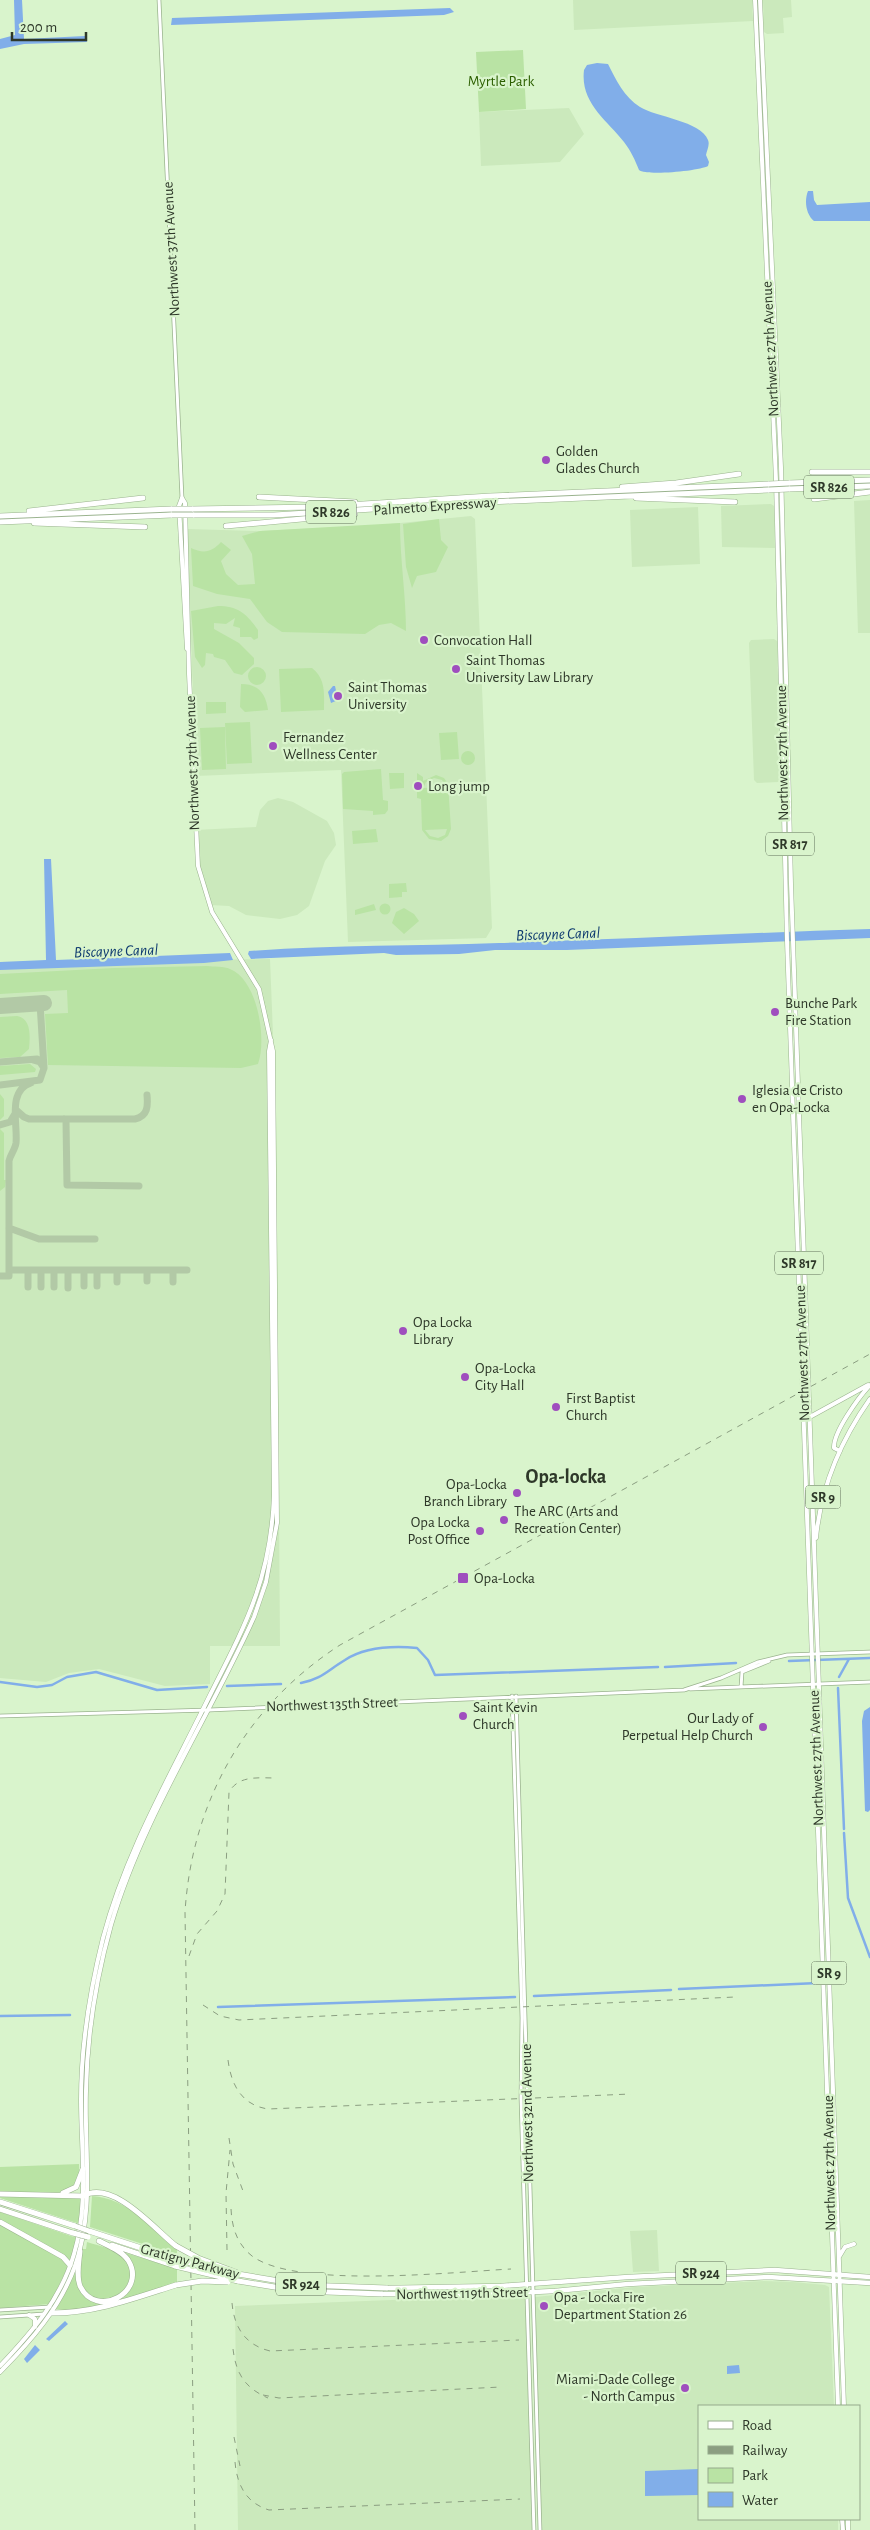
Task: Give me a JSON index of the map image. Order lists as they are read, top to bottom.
{
  "streets": {
    "highway": [
      "SR 826",
      "Palmetto Expressway",
      "Gratigny Parkway",
      "SR 924",
      "Northwest 119th Street"
    ],
    "main road": [
      "Northwest 37th Avenue",
      "Northwest 27th Avenue",
      "SR 817",
      "SR 9",
      "Northwest 135th Street",
      "Northwest 32nd Avenue"
    ]
  },
  "crossings": [
    ["Northwest 27th Avenue", "SR 9"],
    ["Northwest 27th Avenue", "Northwest 119th Street"],
    ["Northwest 135th Street", "Northwest 32nd Avenue"],
    ["Northwest 32nd Avenue", "Northwest 119th Street"],
    ["Gratigny Parkway", "Northwest 119th Street"]
  ],
  "districts": ["Opa-locka"],
  "water": ["Biscayne Canal"],
  "parks": ["Myrtle Park"],
  "places": {
    "other": [
      "Golden Glades Church",
      "Convocation Hall",
      "Saint Thomas University Law Library",
      "Saint Thomas University",
      "Fernandez Wellness Center",
      "Long jump",
      "Bunche Park Fire Station",
      "Iglesia de Cristo en Opa-Locka",
      "Opa Locka Library",
      "Opa-Locka City Hall",
      "First Baptist Church",
      "Opa-Locka Branch Library",
      "The ARC (Arts and Recreation Center)",
      "Opa Locka Post Office",
      "Saint Kevin Church",
      "Our Lady of Perpetual Help Church",
      "Opa - Locka Fire Department Station 26",
      "Miami-Dade College - North Campus"
    ],
    "transit": ["Opa-Locka"]
  },
  "legend": [
    "Road",
    "Railway",
    "Park",
    "Water"
  ],
  "scale_bar": "200 m"
}
